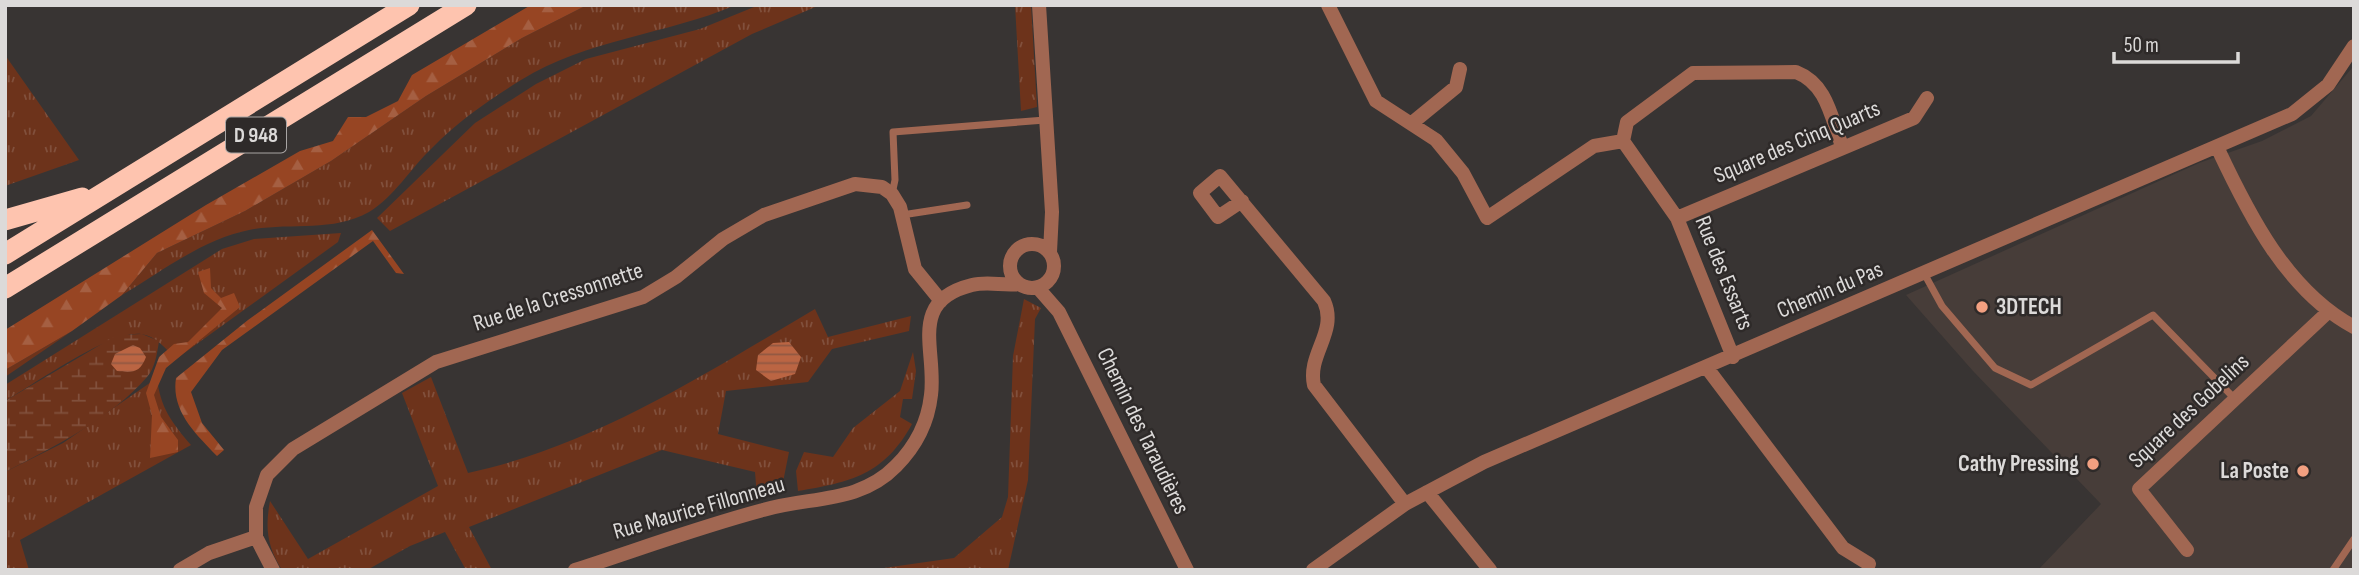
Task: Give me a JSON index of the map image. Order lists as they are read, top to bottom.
{
  "streets": {
    "highway": ["D 948"],
    "street": [
      "Square des Cinq Quarts",
      "Rue des Essarts",
      "Chemin du Pas",
      "Rue de la Cressonnette",
      "Square des Gobelins",
      "Chemin des Taraudières",
      "Rue Maurice Fillonneau"
    ]
  },
  "crossings": [
    ["Square des Cinq Quarts", "Rue des Essarts"],
    ["Rue des Essarts", "Chemin du Pas"]
  ],
  "places": ["3DTECH", "Cathy Pressing", "La Poste"],
  "scale_bar": "50 m"
}
